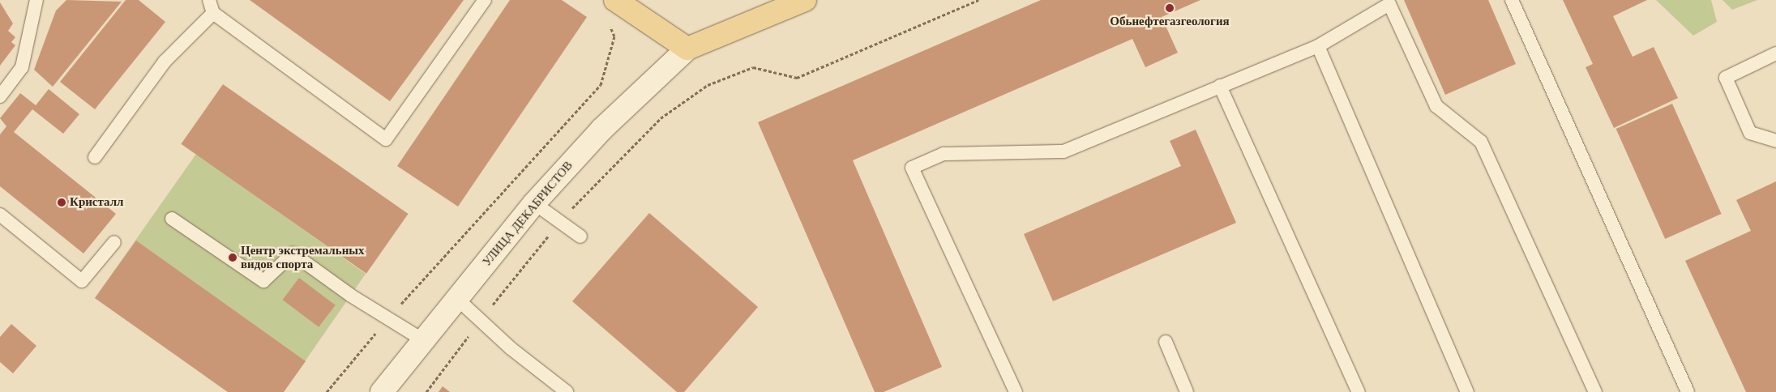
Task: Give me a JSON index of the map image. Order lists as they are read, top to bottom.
{
  "streets": {
    "street": ["УЛИЦА ДЕКАБРИСТОВ"]
  },
  "places": ["Обьнефтегазгеология", "Кристалл", "Центр экстремальных видов спорта"]
}
